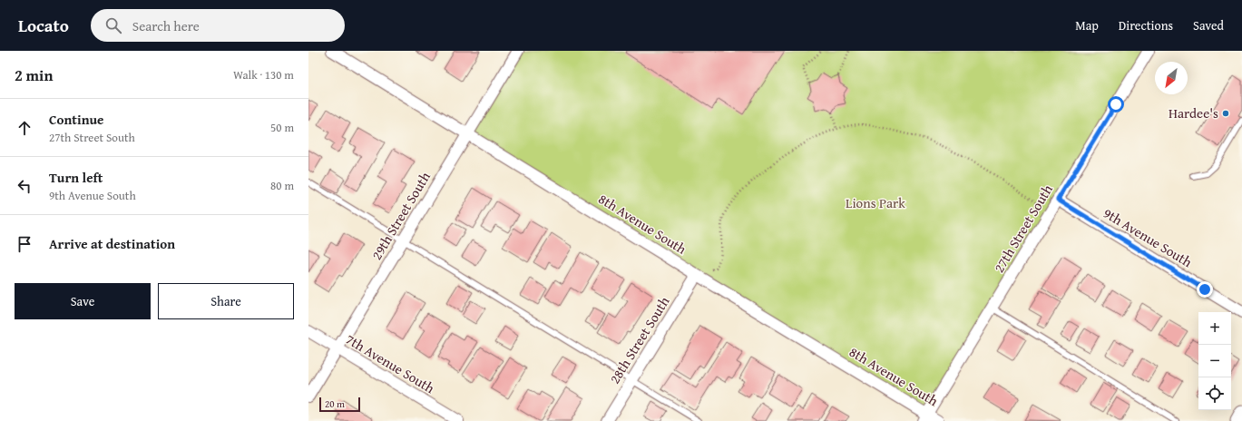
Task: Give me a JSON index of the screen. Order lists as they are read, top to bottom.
{
  "streets": {
    "street": [
      "29th Street South",
      "8th Avenue South",
      "27th Street South",
      "9th Avenue South",
      "28th Street South",
      "7th Avenue South"
    ]
  },
  "crossings": [
    ["29th Street South", "8th Avenue South"],
    ["29th Street South", "7th Avenue South"],
    ["8th Avenue South", "27th Street South"],
    ["8th Avenue South", "28th Street South"],
    ["27th Street South", "9th Avenue South"]
  ],
  "parks": ["Lions Park"],
  "places": ["Hardee's"],
  "scale_bar": "20 m",
  "north": "bottom left",
  "page": {
    "header": "Locato",
    "search": "Search here",
    "nav": ["Map", "Directions", "Saved"],
    "heading": ["2 min", "Walk · 130 m"],
    "list": [
      ["Continue", "27th Street South", "50 m"],
      ["Turn left", "9th Avenue South", "80 m"],
      "Arrive at destination"
    ],
    "buttons": ["Save", "Share"],
    "map_buttons": ["+", "−"],
    "scale": "20 m"
  }
}
